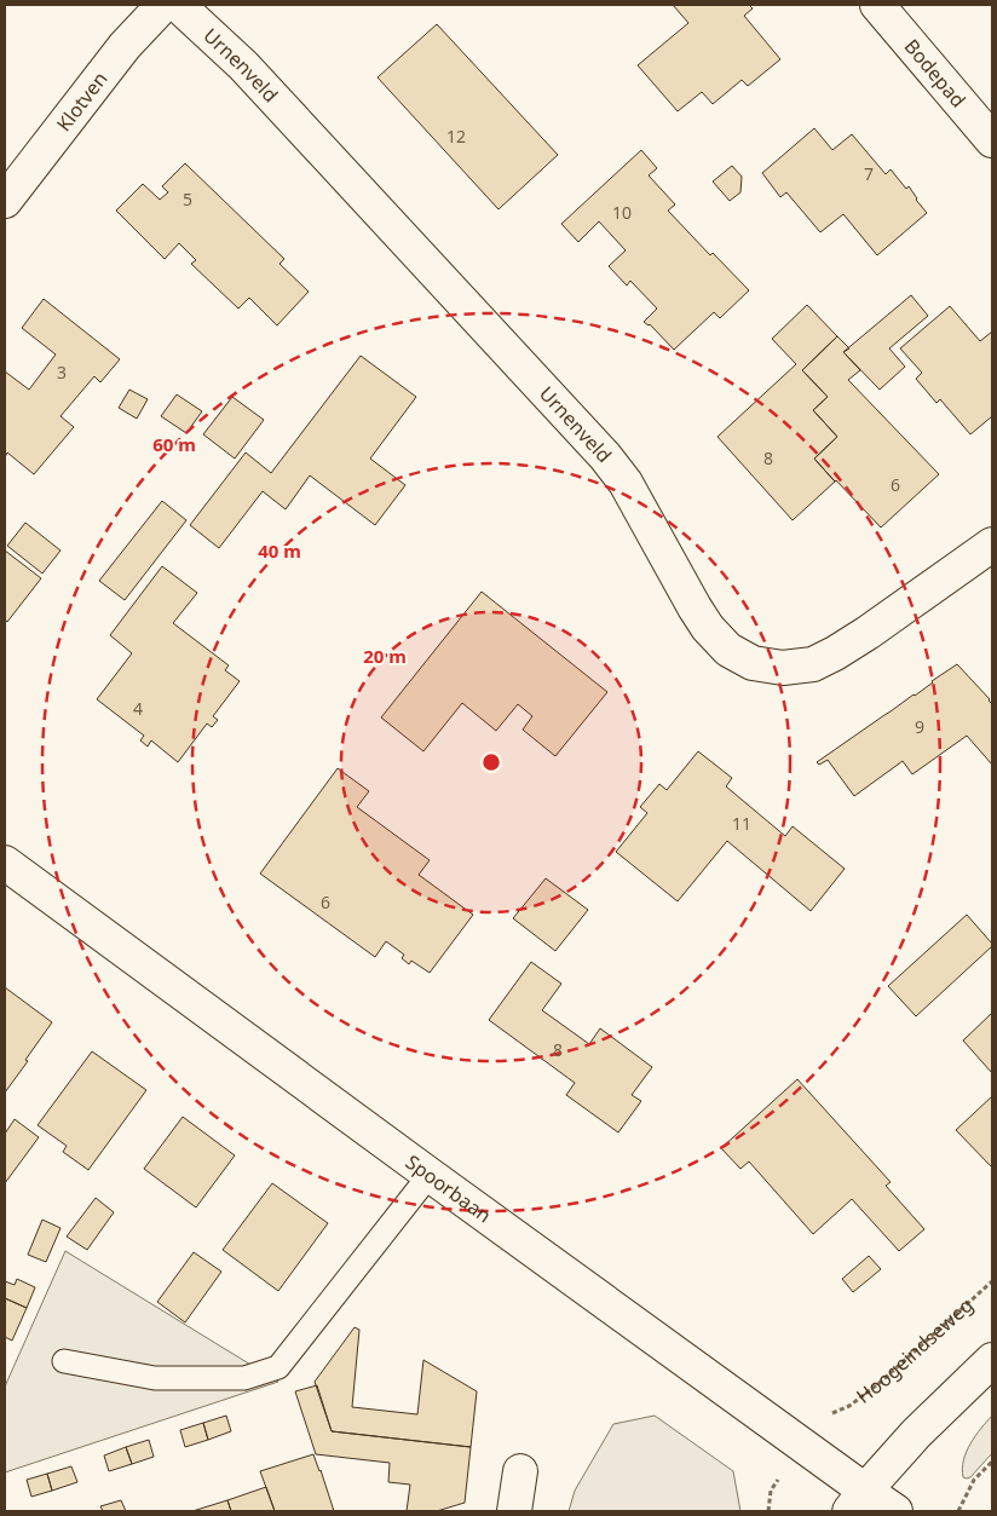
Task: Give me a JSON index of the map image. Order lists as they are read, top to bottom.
{
  "streets": {
    "street": [
      "Urnenveld",
      "Bodepad",
      "Klotven",
      "Spoorbaan"
    ],
    "path": ["Hoogeindseweg"]
  },
  "house_numbers": [
    "12",
    "7",
    "5",
    "10",
    "3",
    "8",
    "6",
    "4",
    "9",
    "11",
    "6",
    "8"
  ],
  "rings": ["60 m", "40 m", "20 m"]
}
